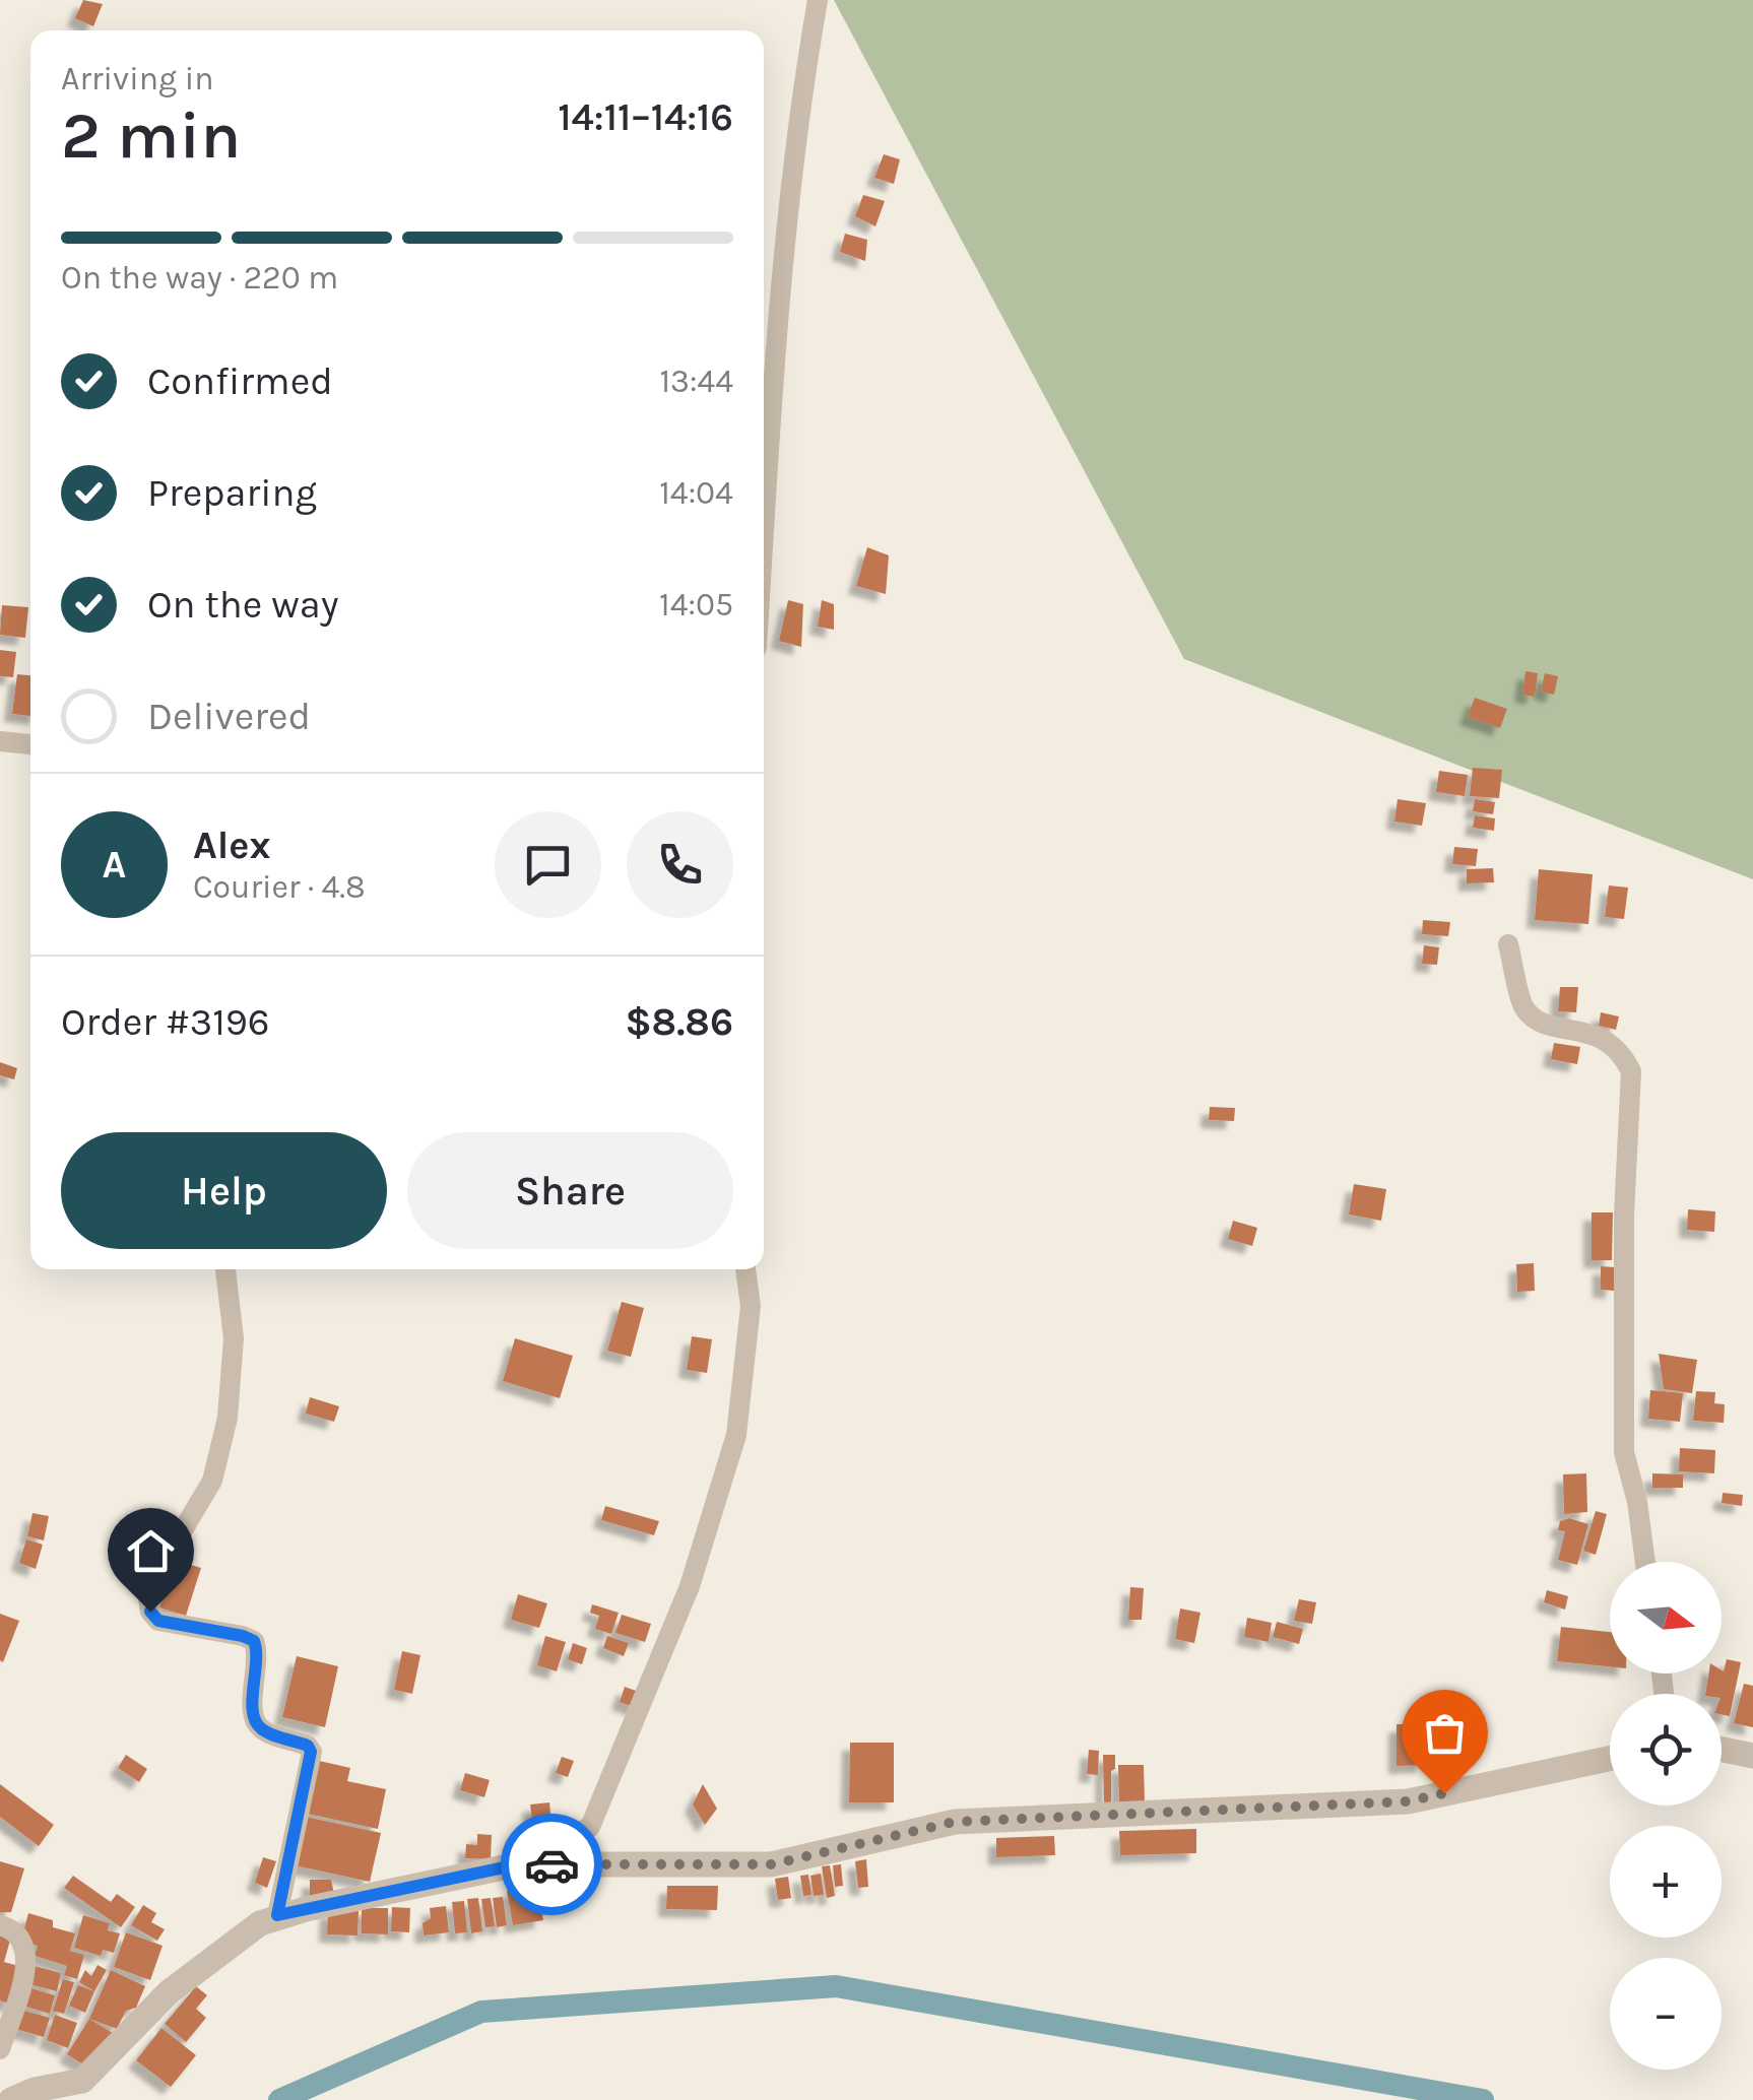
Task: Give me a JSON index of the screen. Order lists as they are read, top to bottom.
{
  "north": "right",
  "page": {
    "heading": ["2 min", "Arriving in", "14:11–14:16"],
    "panel": [
      "Alex",
      "Courier · 4.8",
      "Order #3196",
      "$8.86"
    ],
    "bar": "On the way · 220 m",
    "list": [
      ["Confirmed", "13:44"],
      ["Preparing", "14:04"],
      ["On the way", "14:05"],
      "Delivered"
    ],
    "round": "A",
    "buttons": ["Help", "Share"],
    "map_buttons": ["+", "−"]
  }
}
